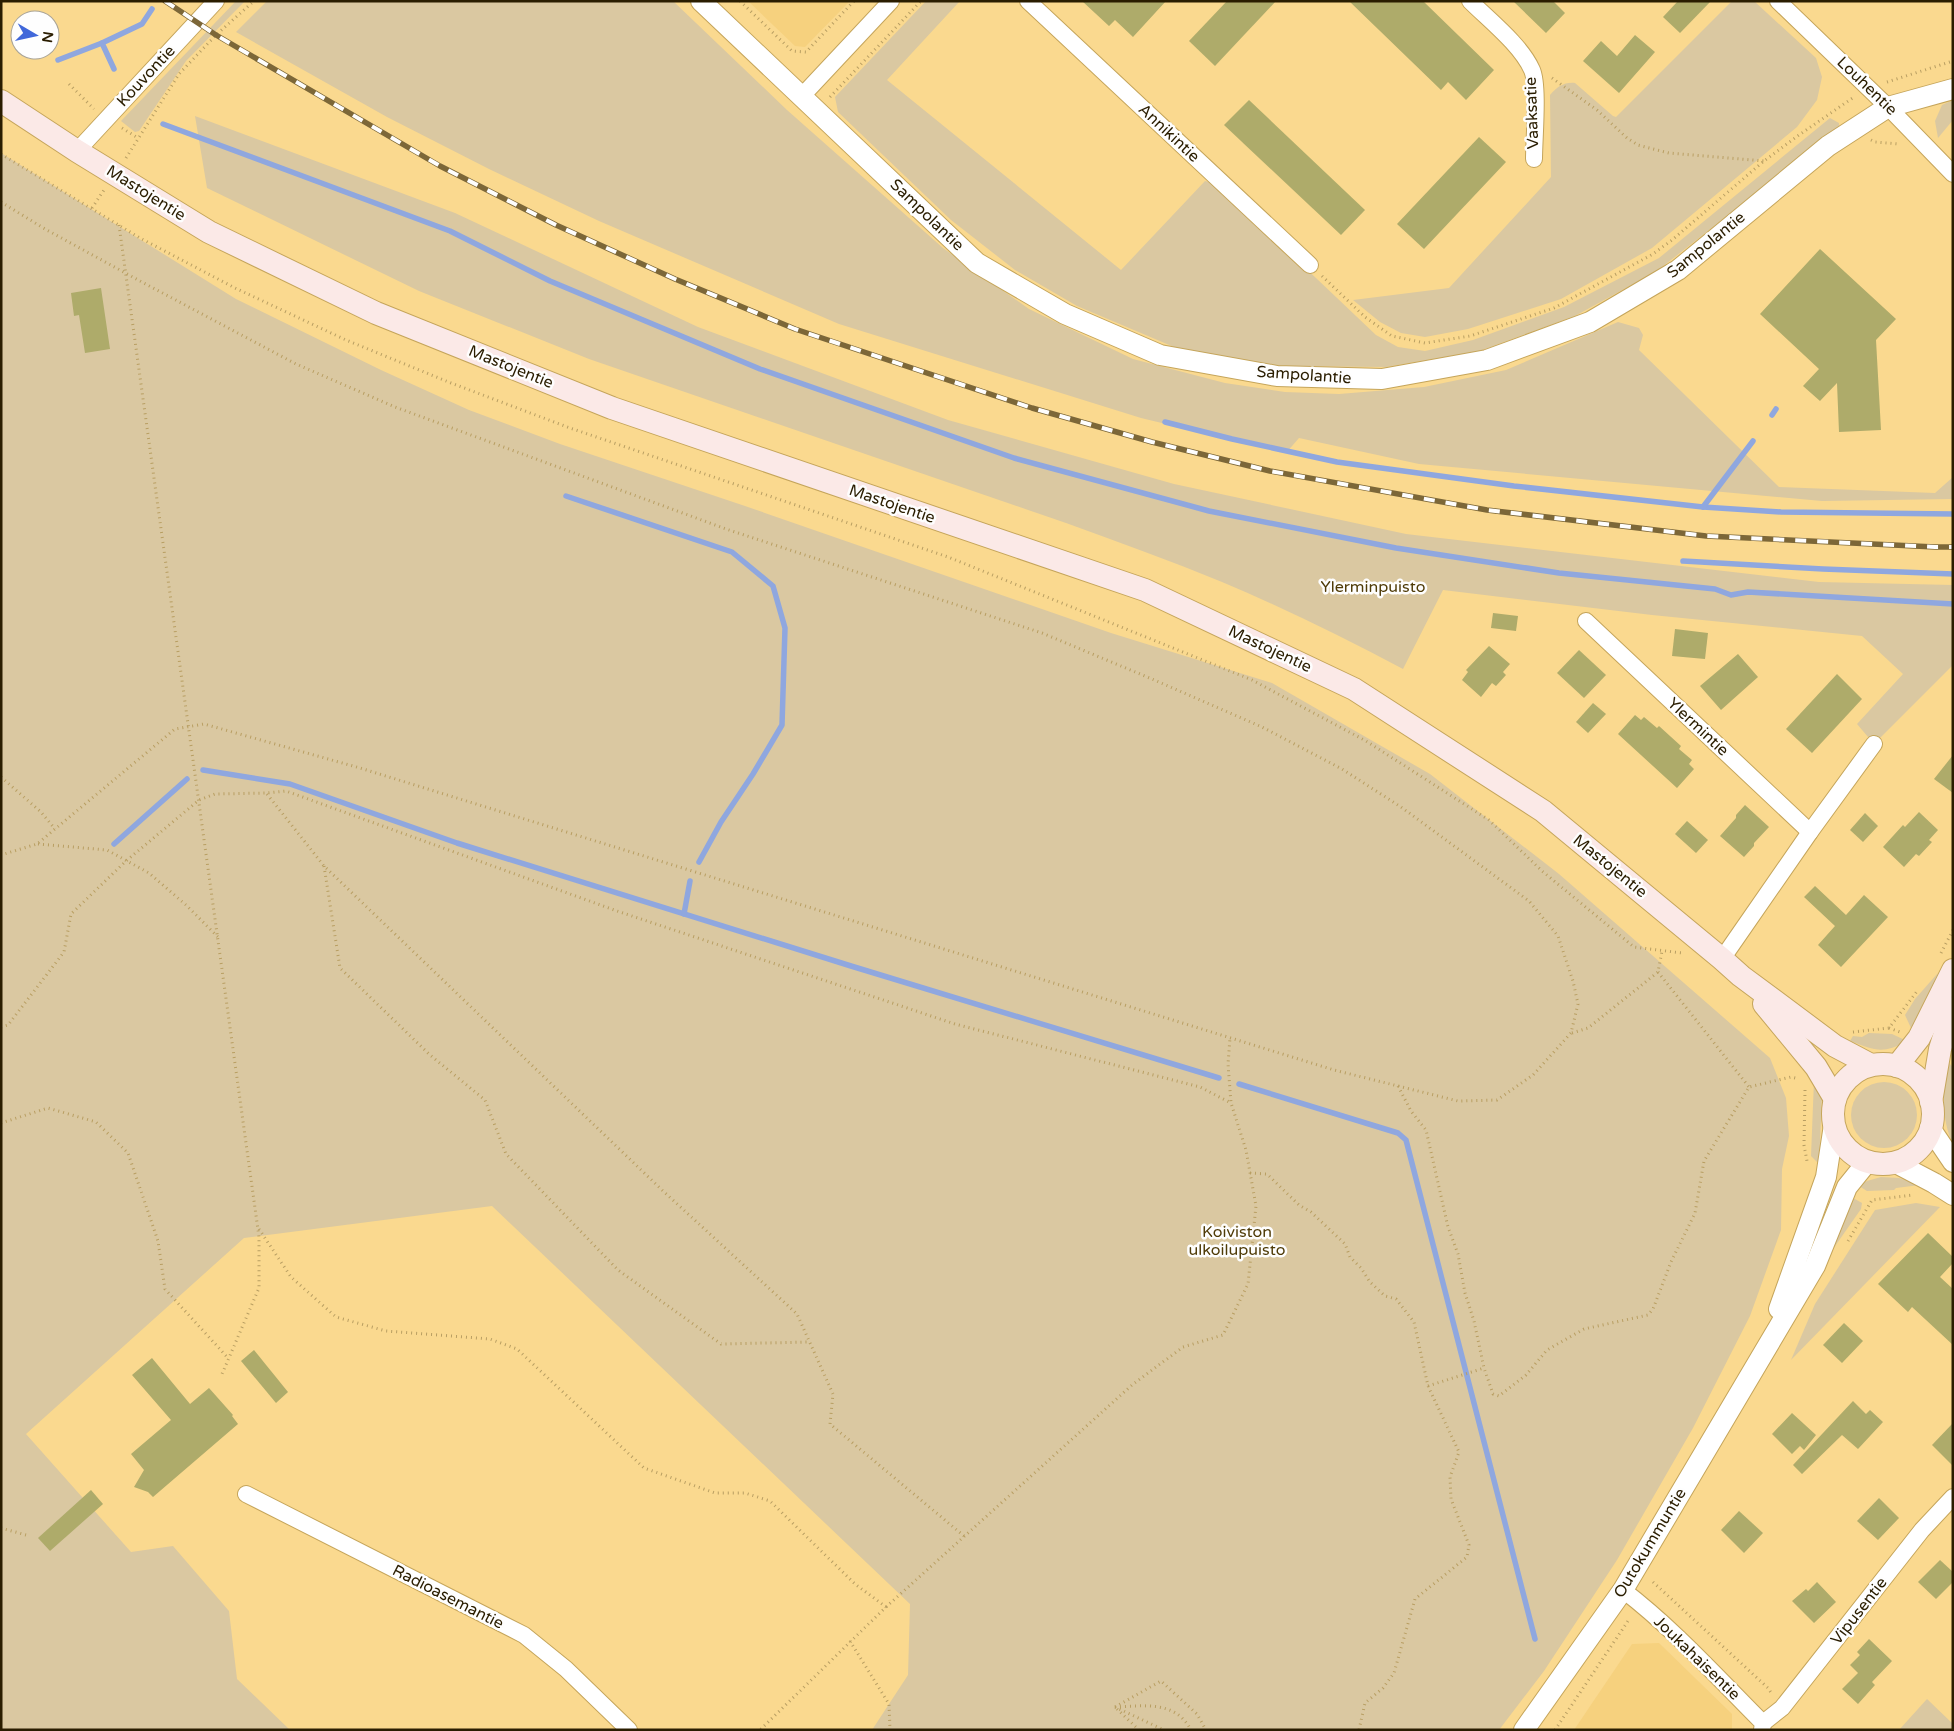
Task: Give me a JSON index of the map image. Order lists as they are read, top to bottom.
{
  "streets": {
    "main road": ["Mastojentie"],
    "street": [
      "Kouvontie",
      "Louhentie",
      "Vaaksatie",
      "Annikintie",
      "Sampolantie",
      "Ylermintie",
      "Outokummuntie",
      "Radioasemantie",
      "Vipusentie",
      "Joukahaisentie"
    ]
  },
  "crossings": [
    ["Kouvontie", "Mastojentie"],
    ["Louhentie", "Sampolantie"],
    ["Mastojentie", "Outokummuntie"],
    ["Outokummuntie", "Joukahaisentie"],
    ["Vipusentie", "Joukahaisentie"]
  ],
  "parks": ["Ylerminpuisto", "Koiviston ulkoilupuisto"],
  "north": "right"
}
